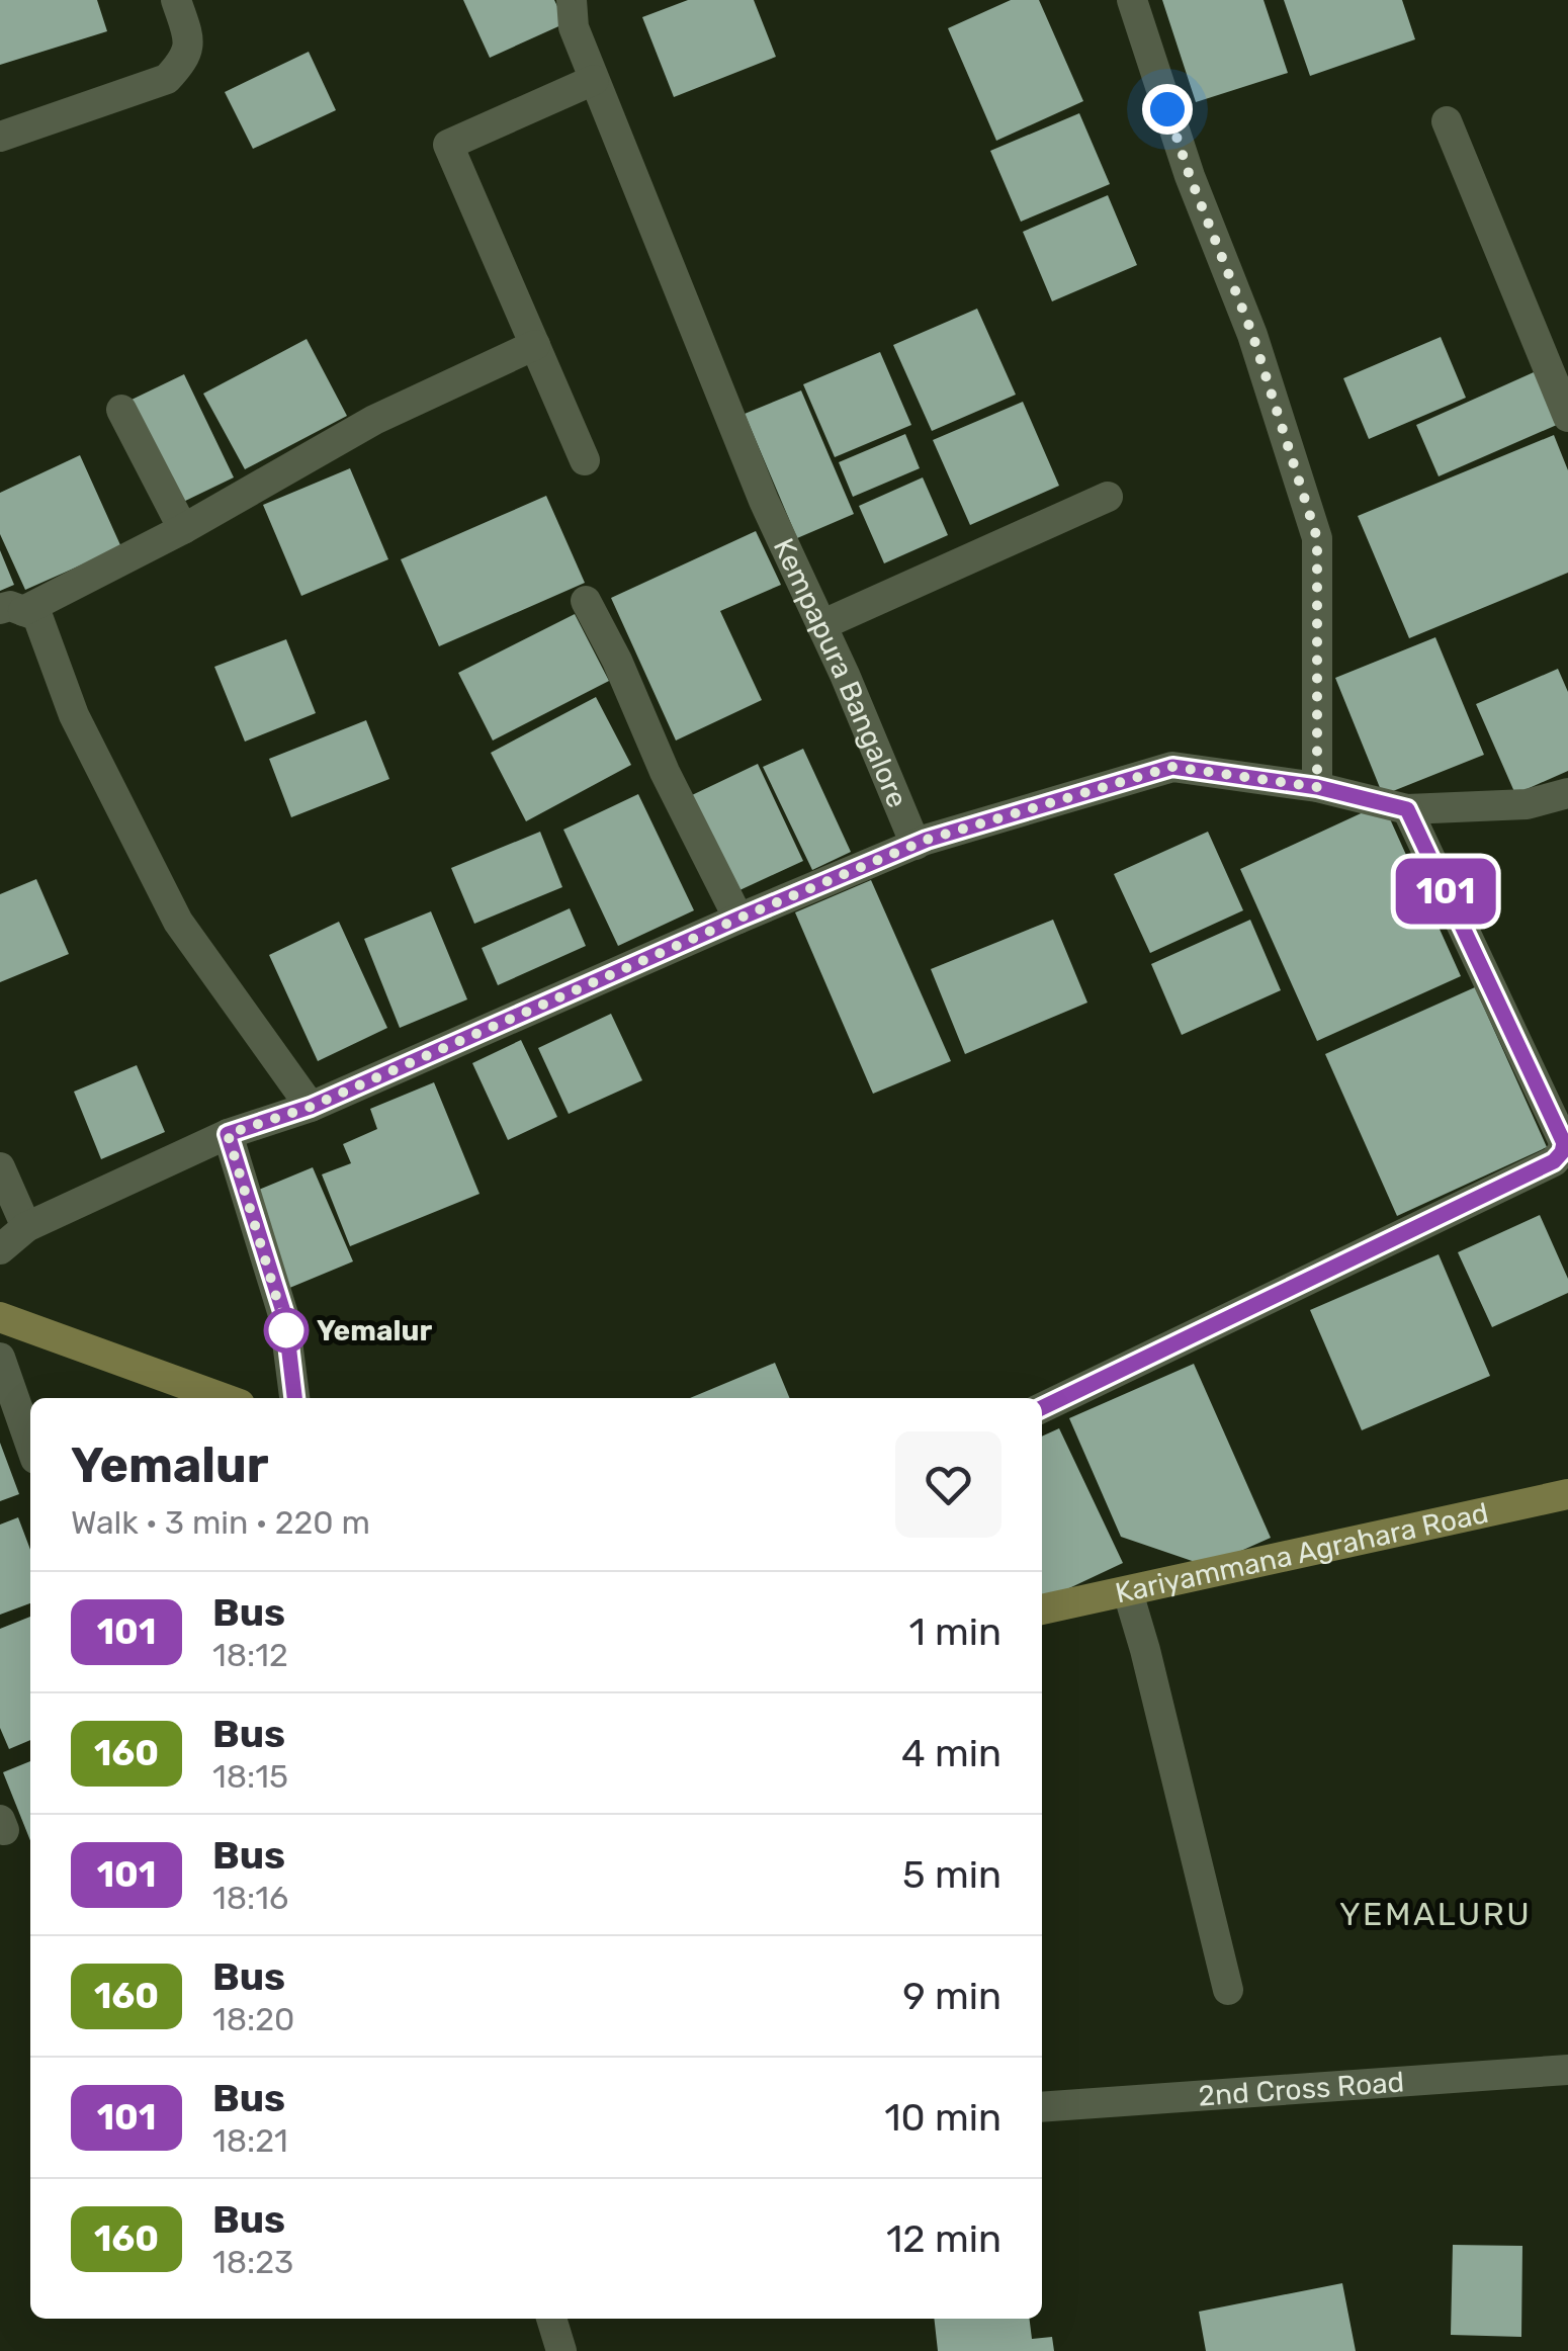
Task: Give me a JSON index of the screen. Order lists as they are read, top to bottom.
{
  "streets": {
    "street": ["Kempapura Bangalore", "Kariyammana Agrahara Road", "2nd Cross Road"]
  },
  "districts": ["YEMALURU"],
  "places": ["Yemalur"],
  "lines": ["bus line 101"],
  "page": {
    "on_map": "101",
    "heading": ["Yemalur", "Walk · 3 min · 220 m"],
    "list": [
      {
        "mark": "101",
        "name": "Bus",
        "note": "18:12",
        "value": "1 min"
      },
      {
        "mark": "160",
        "name": "Bus",
        "note": "18:15",
        "value": "4 min"
      },
      {
        "mark": "101",
        "name": "Bus",
        "note": "18:16",
        "value": "5 min"
      },
      {
        "mark": "160",
        "name": "Bus",
        "note": "18:20",
        "value": "9 min"
      },
      {
        "mark": "101",
        "name": "Bus",
        "note": "18:21",
        "value": "10 min"
      },
      {
        "mark": "160",
        "name": "Bus",
        "note": "18:23",
        "value": "12 min"
      }
    ]
  }
}
